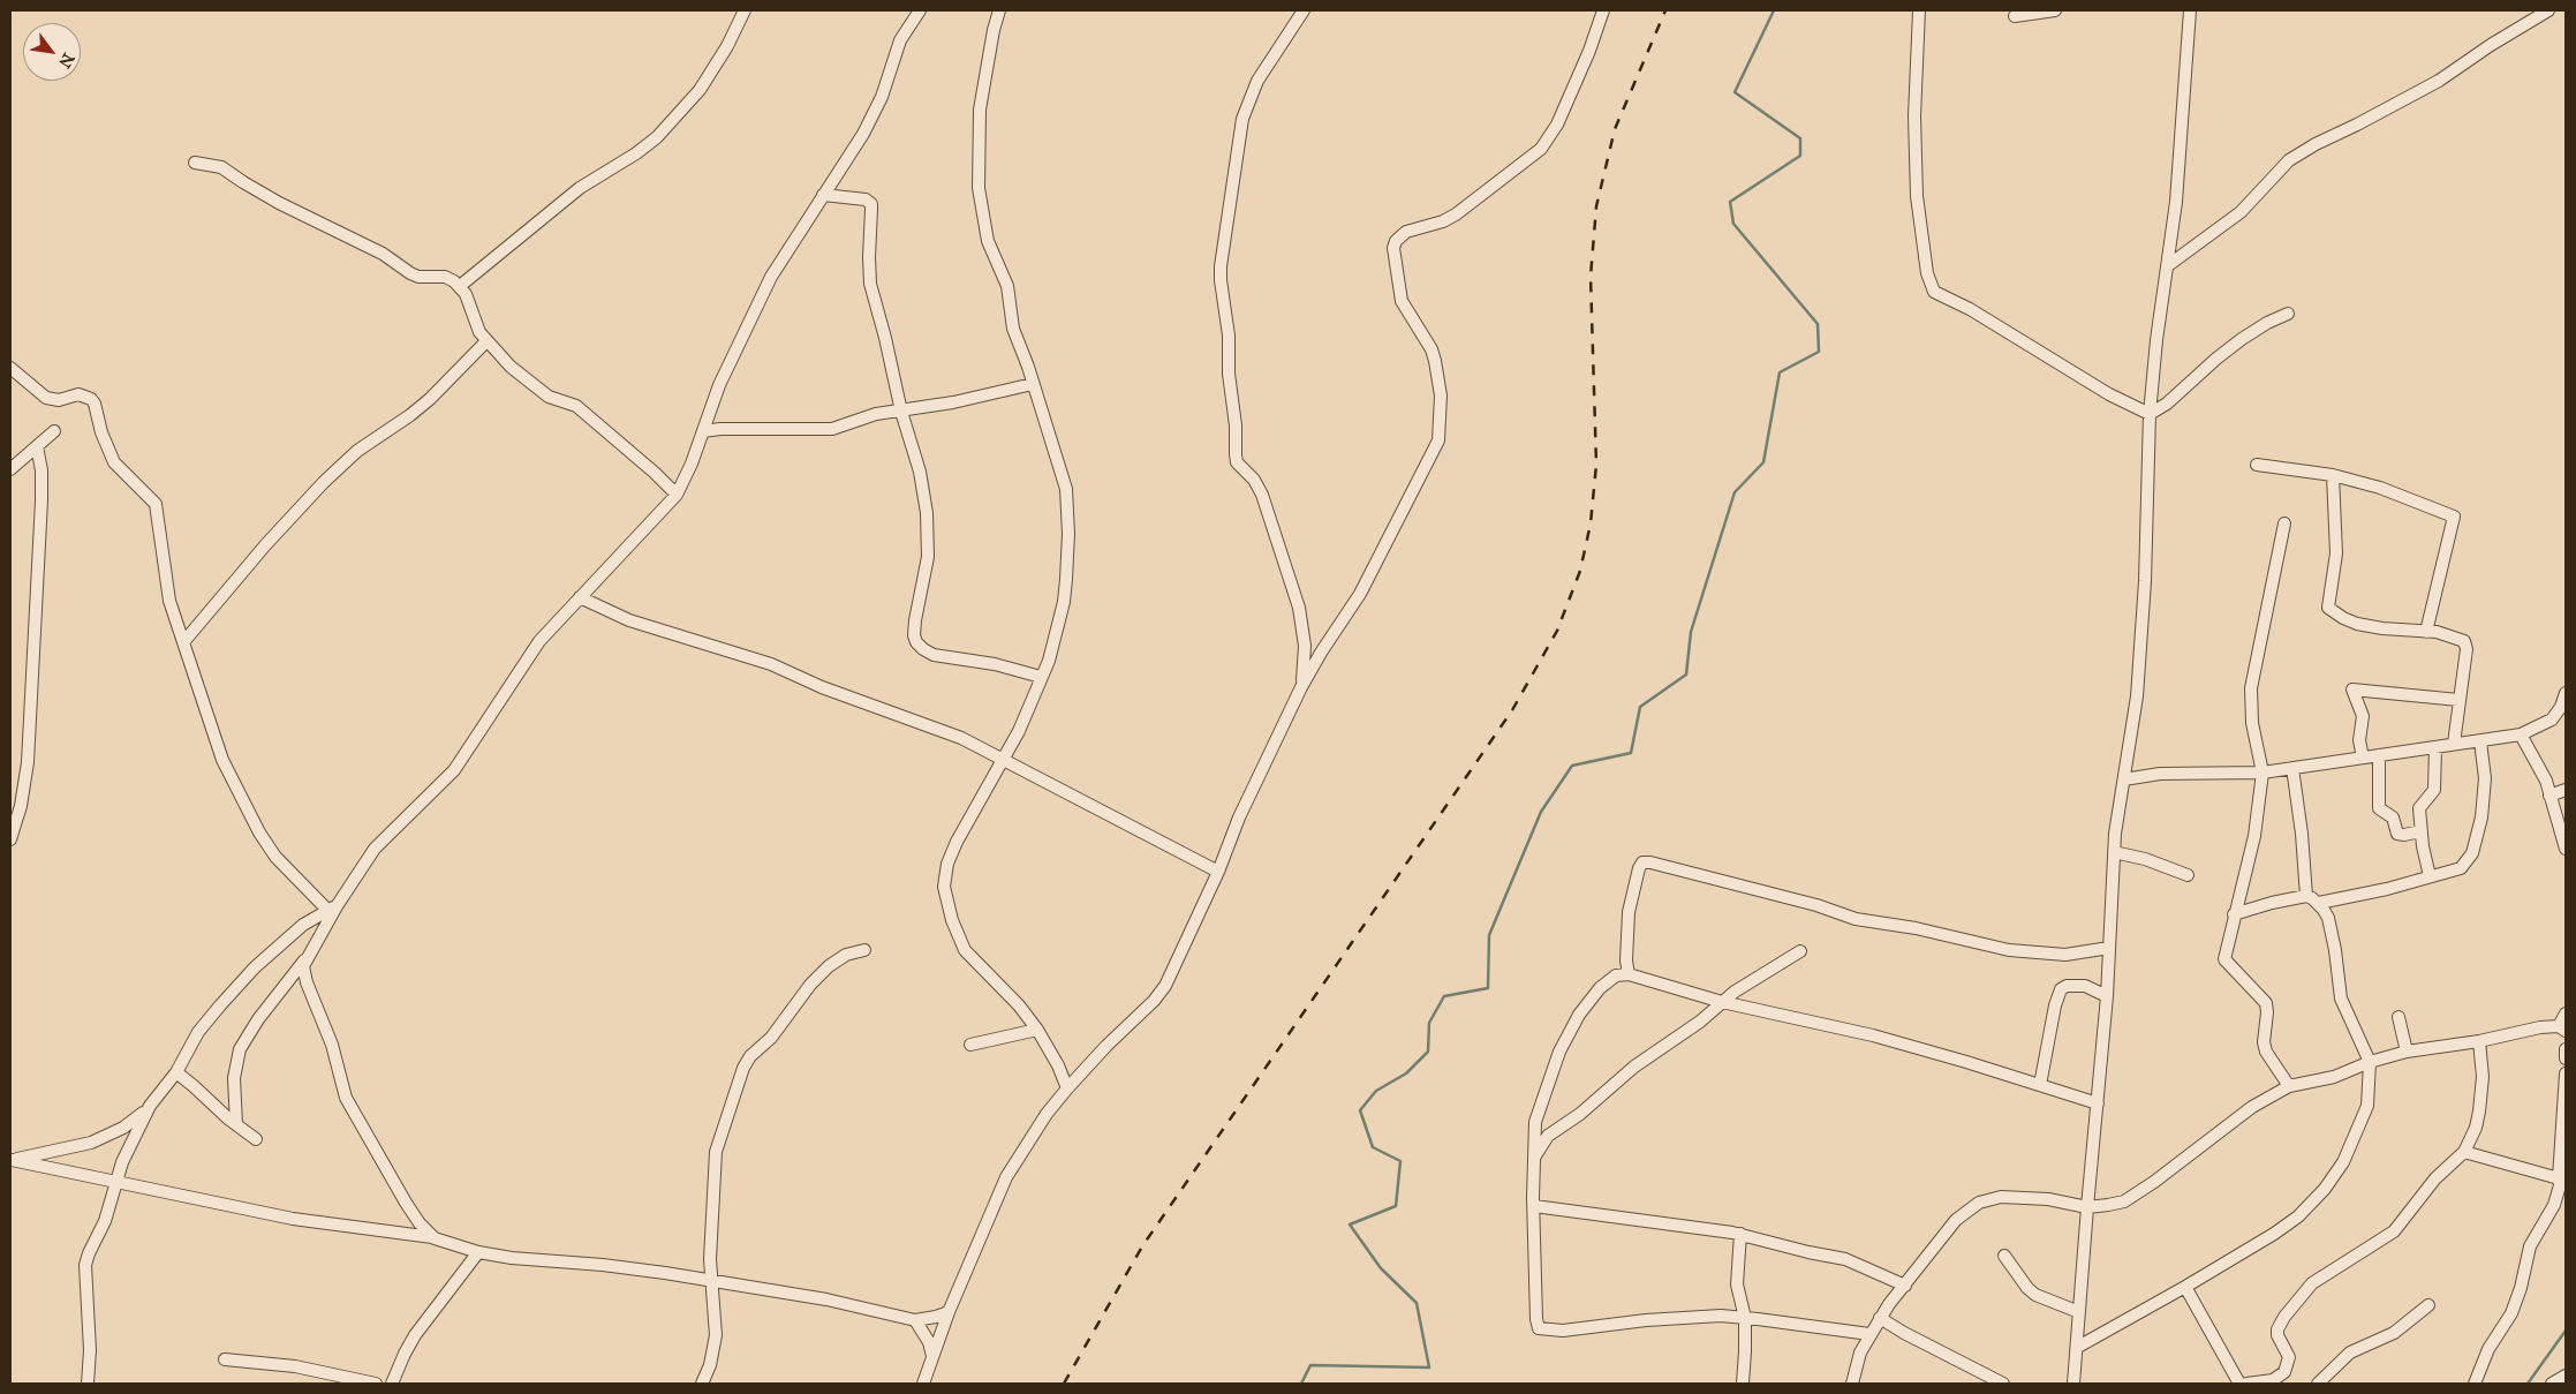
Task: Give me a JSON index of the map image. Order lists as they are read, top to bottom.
{
  "north": "bottom right"
}
